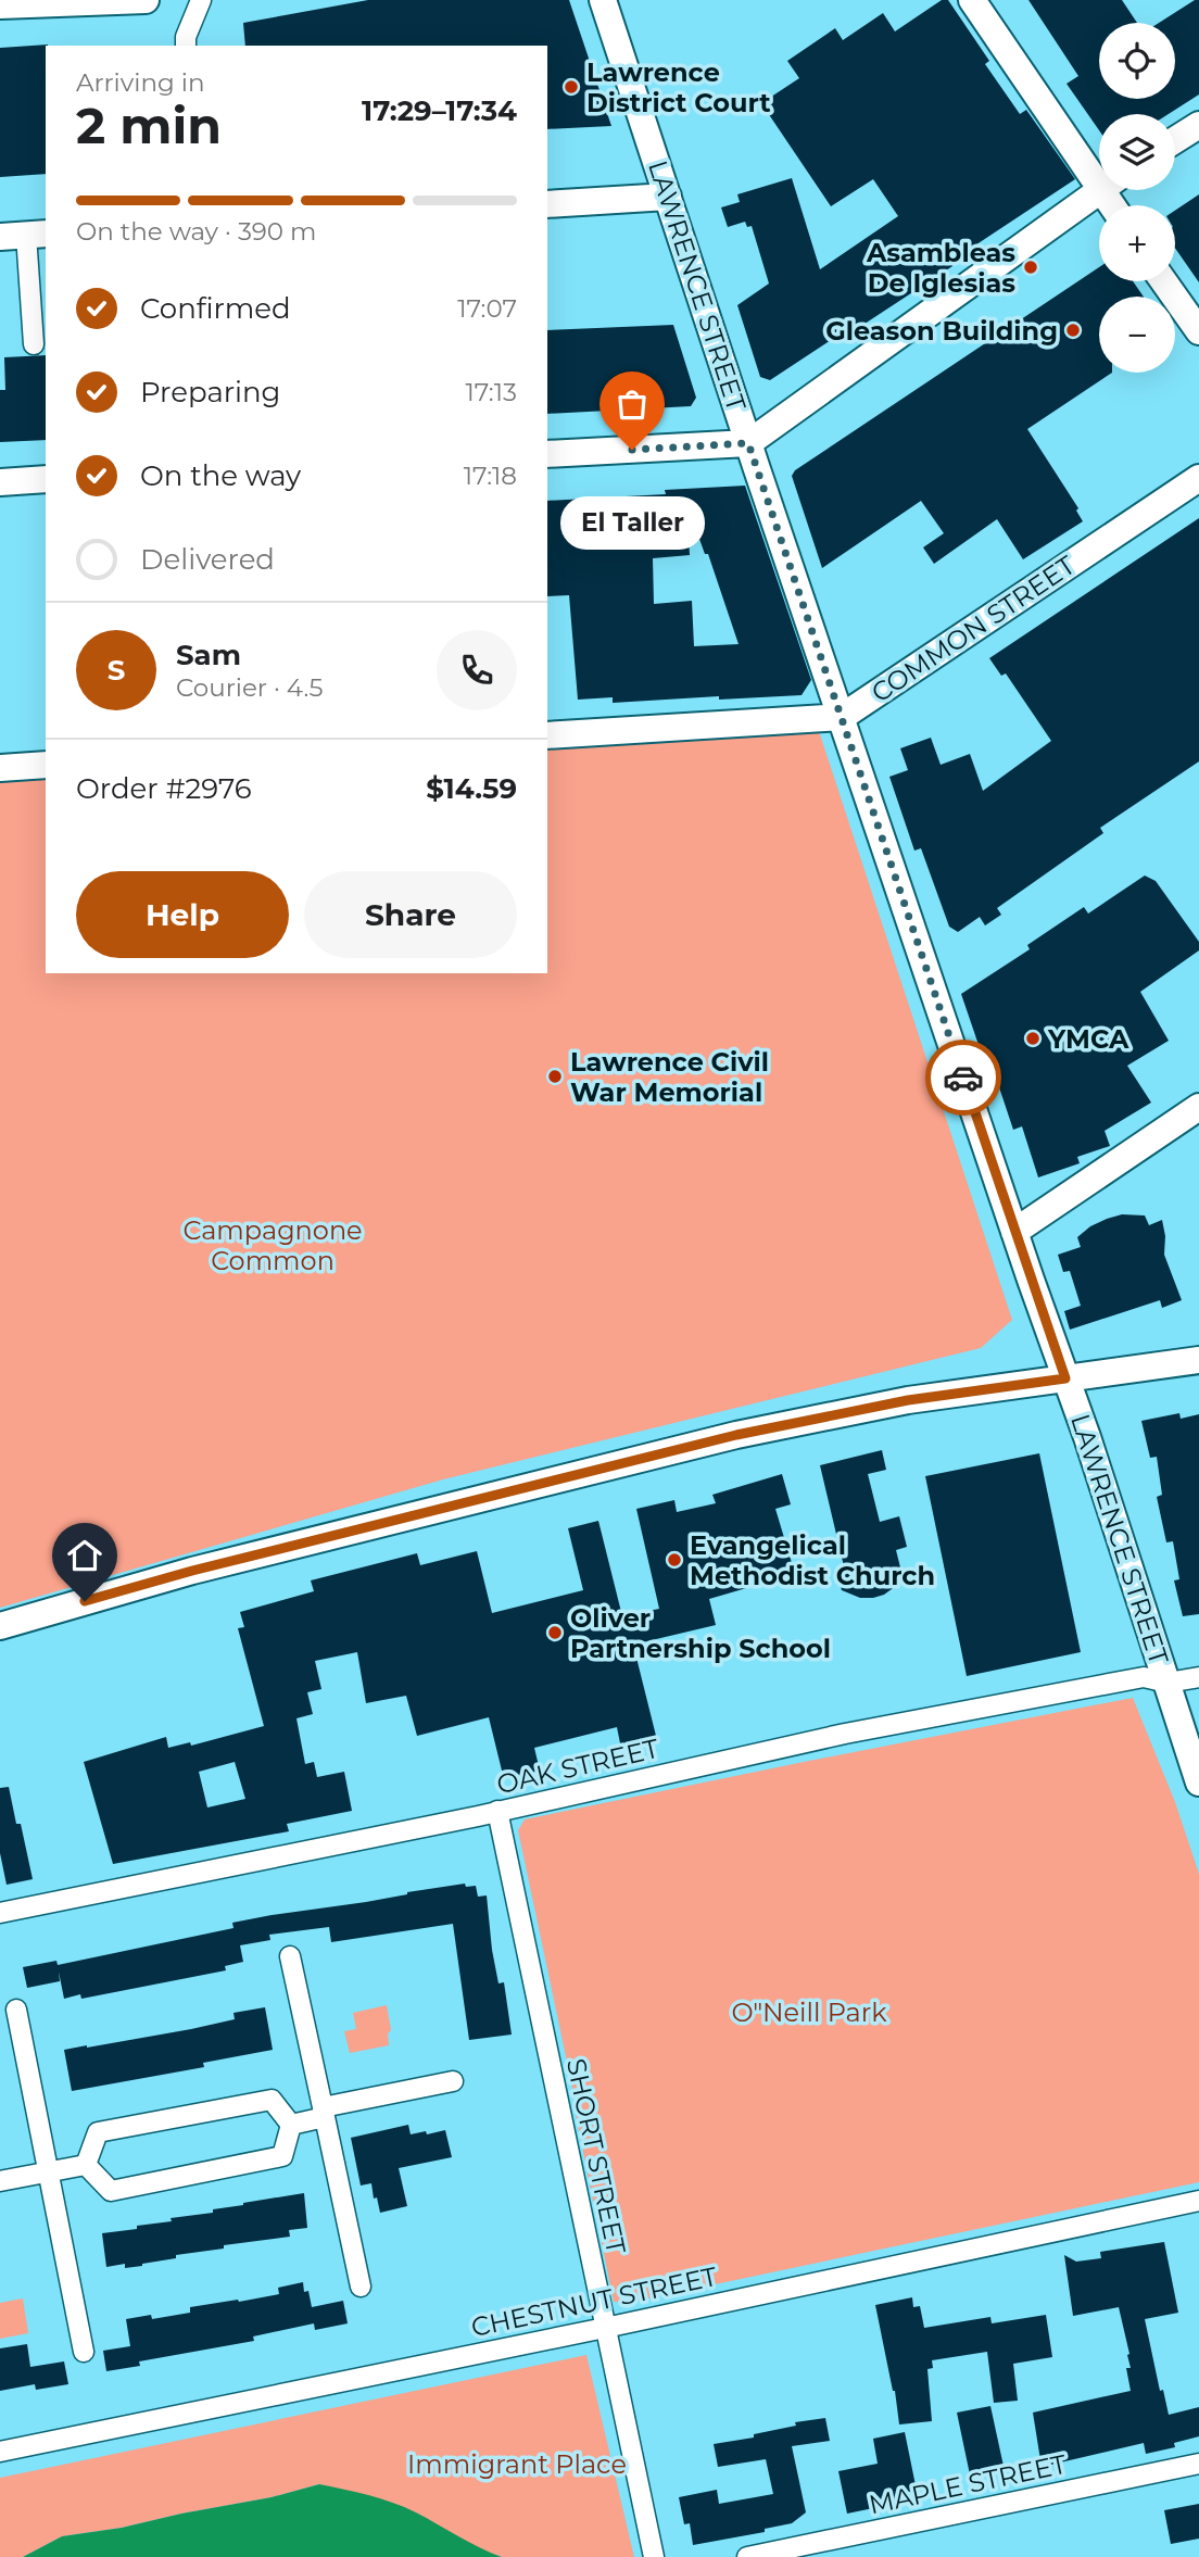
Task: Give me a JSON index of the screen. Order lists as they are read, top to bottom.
{
  "streets": {
    "main road": ["LAWRENCE STREET", "COMMON STREET"],
    "street": [
      "OAK STREET",
      "SHORT STREET",
      "CHESTNUT STREET",
      "MAPLE STREET"
    ]
  },
  "crossings": [
    ["LAWRENCE STREET", "COMMON STREET"],
    ["LAWRENCE STREET", "OAK STREET"],
    ["OAK STREET", "SHORT STREET"],
    ["SHORT STREET", "CHESTNUT STREET"]
  ],
  "parks": ["Campagnone Common", "O\"Neill Park", "Immigrant Place"],
  "places": [
    "Lawrence District Court",
    "Asambleas De Iglesias",
    "Gleason Building",
    "El Taller",
    "YMCA",
    "Lawrence Civil War Memorial",
    "Evangelical Methodist Church",
    "Oliver Partnership School"
  ],
  "page": {
    "map_buttons": ["+", "−"],
    "heading": ["2 min", "Arriving in", "17:29–17:34"],
    "panel": [
      "Sam",
      "Courier · 4.5",
      "Order #2976",
      "$14.59"
    ],
    "bar": "On the way · 390 m",
    "list": [
      ["Confirmed", "17:07"],
      ["Preparing", "17:13"],
      ["On the way", "17:18"],
      "Delivered"
    ],
    "bubble": "El Taller",
    "round": "S",
    "buttons": ["Help", "Share"]
  }
}
